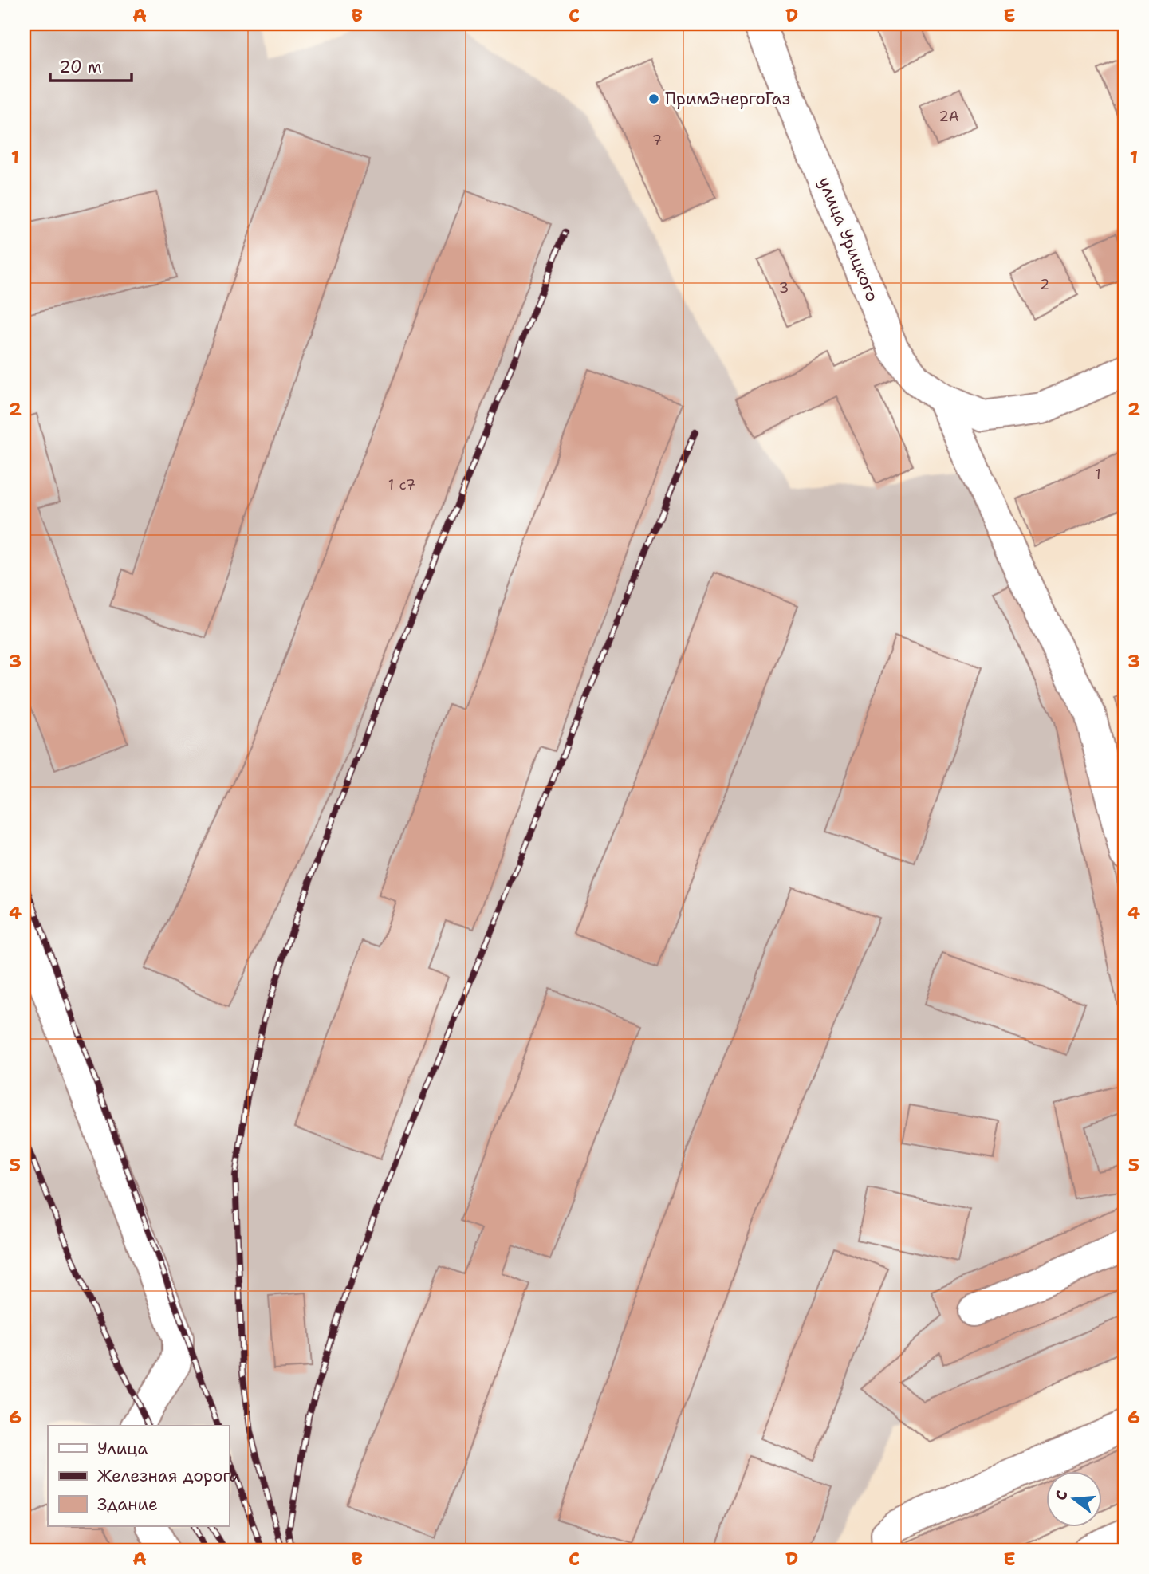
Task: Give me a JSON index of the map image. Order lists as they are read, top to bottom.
{
  "streets": {
    "street": ["улица Урицкого"]
  },
  "places": ["ПримЭнергоГаз"],
  "house_numbers": [
    "2А",
    "7",
    "2",
    "3",
    "1",
    "1 с7"
  ],
  "legend": ["Улица", "Железная дорога", "Здание"],
  "scale_bar": "20 m",
  "north": "left",
  "grid": {
    "columns": [
      "A",
      "B",
      "C",
      "D",
      "E"
    ],
    "rows": [
      "1",
      "2",
      "3",
      "4",
      "5",
      "6"
    ]
  }
}
